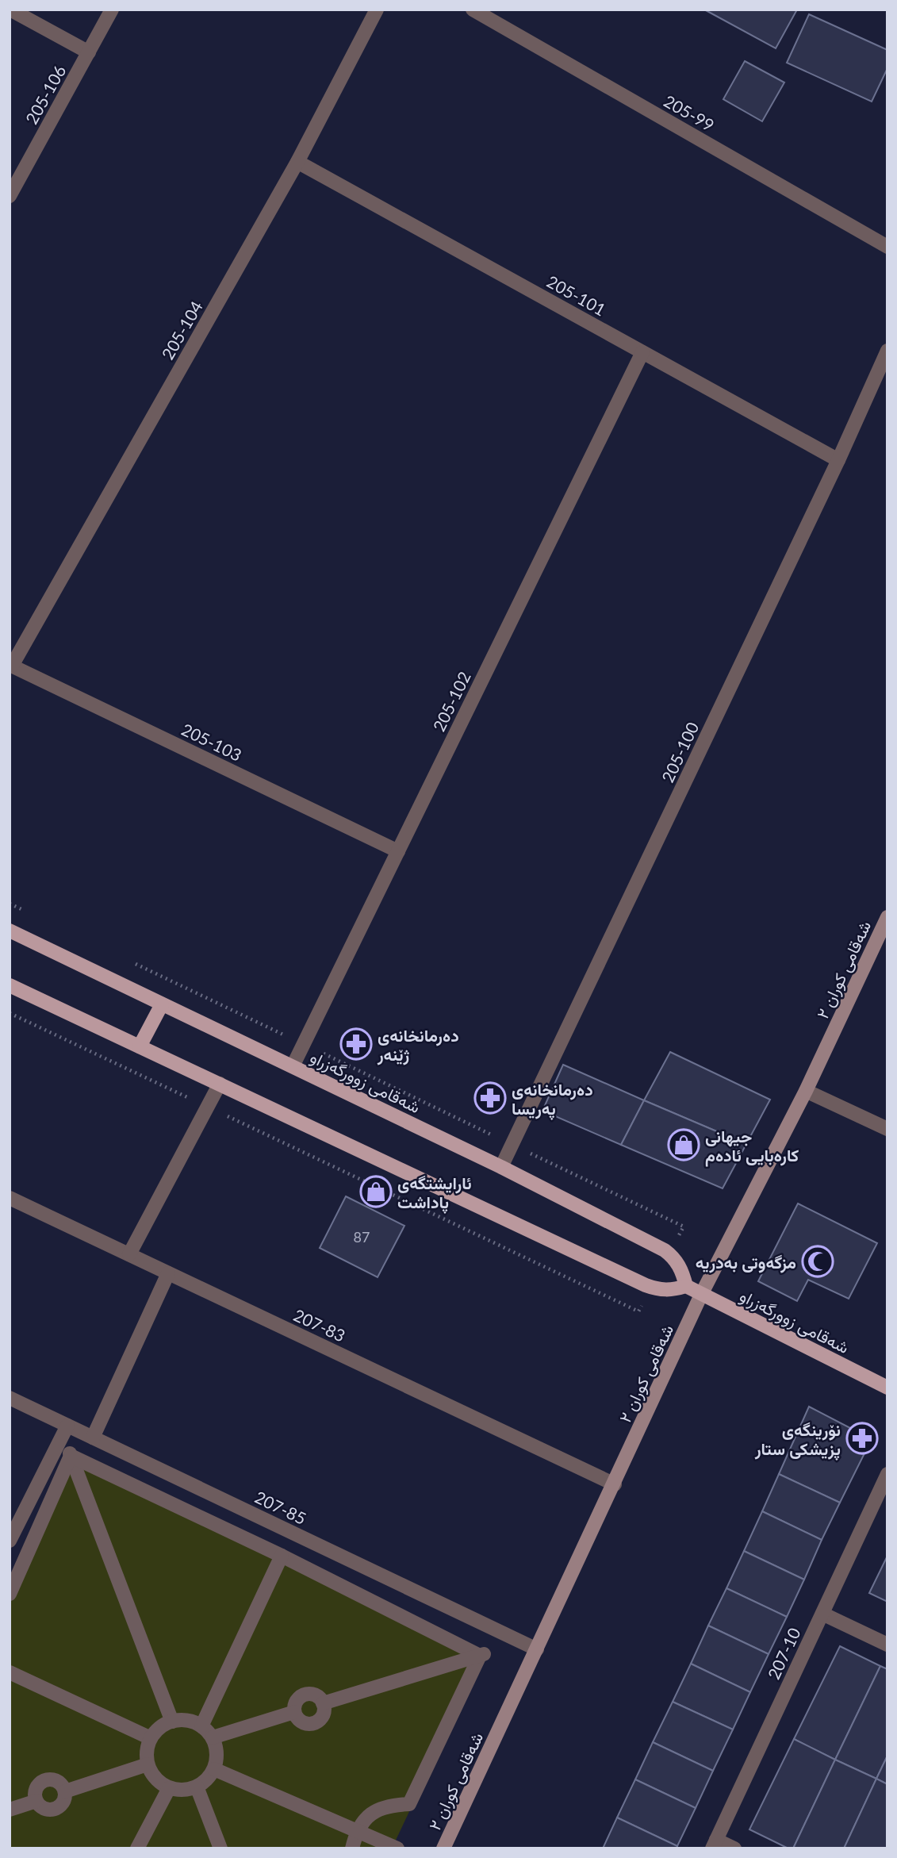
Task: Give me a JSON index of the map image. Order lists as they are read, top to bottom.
{
  "streets": {
    "main road": ["شەقامی زوورگەزراو"],
    "street": [
      "205-106",
      "205-99",
      "205-101",
      "205-104",
      "205-102",
      "205-103",
      "205-100",
      "شەقامی کوران ٢",
      "207-83",
      "207-85",
      "207-10"
    ]
  },
  "crossings": [
    ["205-101", "205-104"],
    ["205-101", "205-102"],
    ["205-101", "205-100"],
    ["205-104", "205-103"],
    ["205-102", "205-103"],
    ["205-102", "شەقامی زوورگەزراو"],
    ["205-100", "شەقامی زوورگەزراو"],
    ["شەقامی کوران ٢", "شەقامی زوورگەزراو"],
    ["شەقامی کوران ٢", "207-83"],
    ["شەقامی کوران ٢", "207-85"]
  ],
  "places": {
    "pharmacy": ["دەرمانخانەی ژێنەر", "دەرمانخانەی پەریسا", "نۆرینگەی پزیشکی ستار"],
    "shop": ["جیهانی کارەبایی ئادەم", "ئارایشتگەی پاداشت"],
    "mosque": ["مزگه‌وتی به‌دریه"]
  },
  "house_numbers": ["87"]
}
